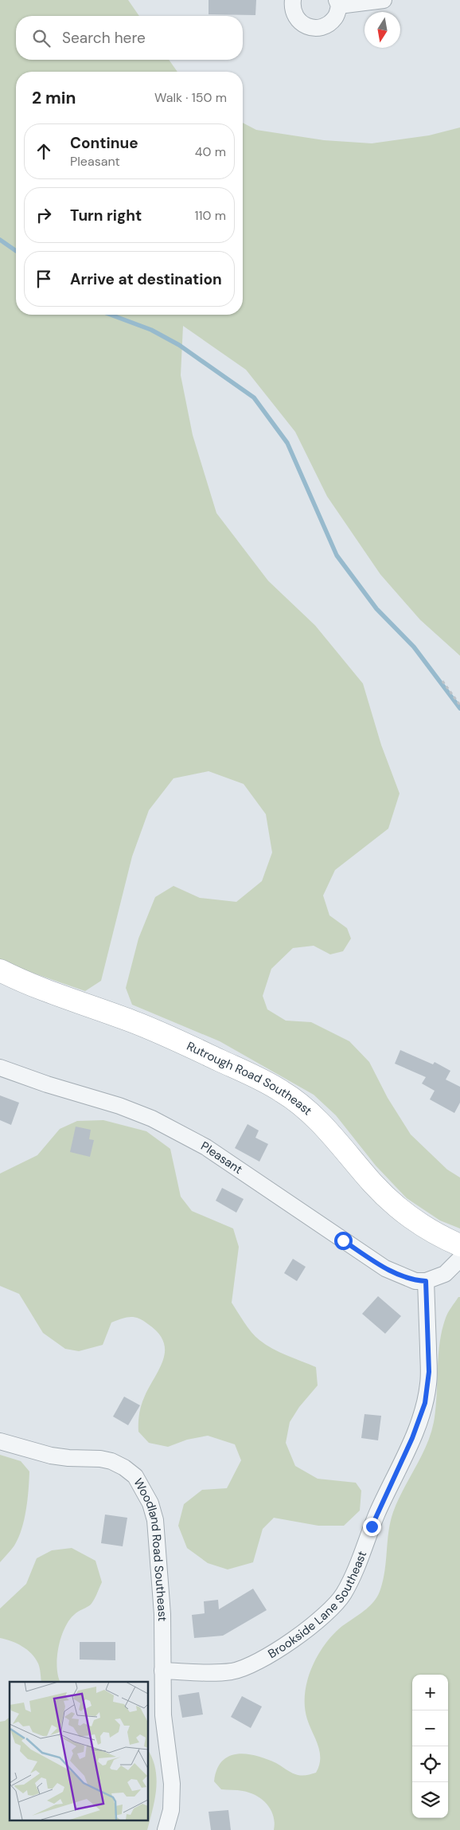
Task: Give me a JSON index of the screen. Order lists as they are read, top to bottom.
{
  "streets": {
    "street": [
      "Rutrough Road Southeast",
      "Pleasant",
      "Woodland Road Southeast",
      "Brookside Lane Southeast"
    ]
  },
  "crossings": [
    ["Pleasant", "Brookside Lane Southeast"],
    ["Woodland Road Southeast", "Brookside Lane Southeast"]
  ],
  "north": "bottom",
  "page": {
    "search": "Search here",
    "heading": ["2 min", "Walk · 150 m"],
    "list": [
      ["Continue", "Pleasant", "40 m"],
      ["Turn right", "110 m"],
      "Arrive at destination"
    ],
    "map_buttons": ["+", "−"]
  }
}
